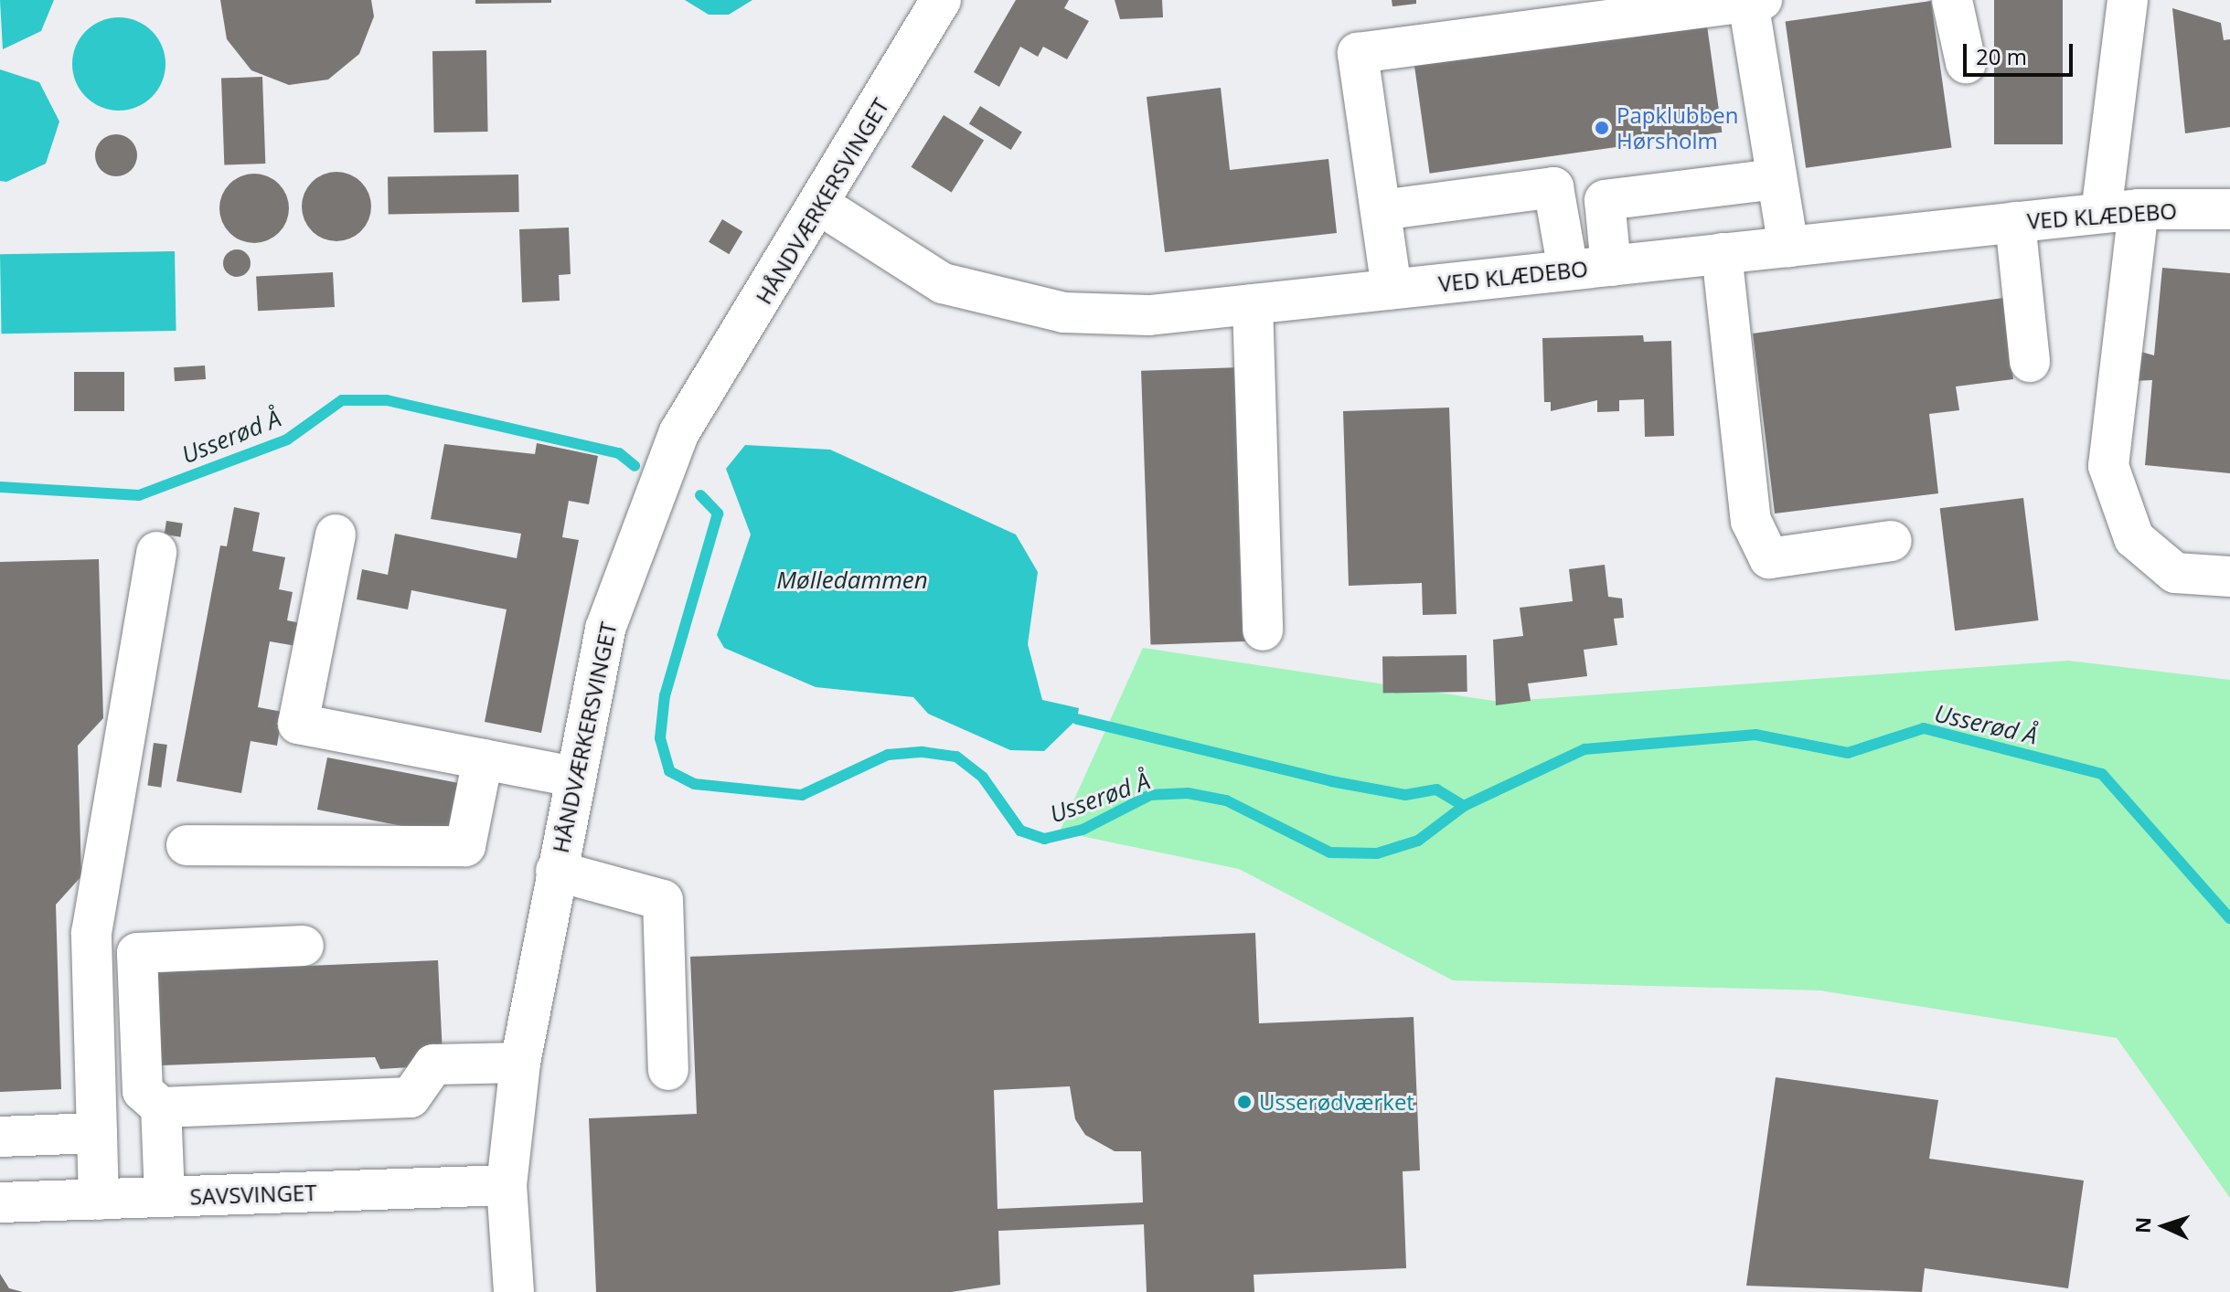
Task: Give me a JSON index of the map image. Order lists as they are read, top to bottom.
{
  "streets": {
    "street": ["HÅNDVÆRKERSVINGET", "VED KLÆDEBO", "SAVSVINGET"]
  },
  "crossings": [
    ["HÅNDVÆRKERSVINGET", "VED KLÆDEBO"],
    ["HÅNDVÆRKERSVINGET", "SAVSVINGET"]
  ],
  "water": ["Usserød Å", "Mølledammen"],
  "places": ["Papklubben Hørsholm", "Usserødværket"],
  "scale_bar": "20 m",
  "north": "left"
}
